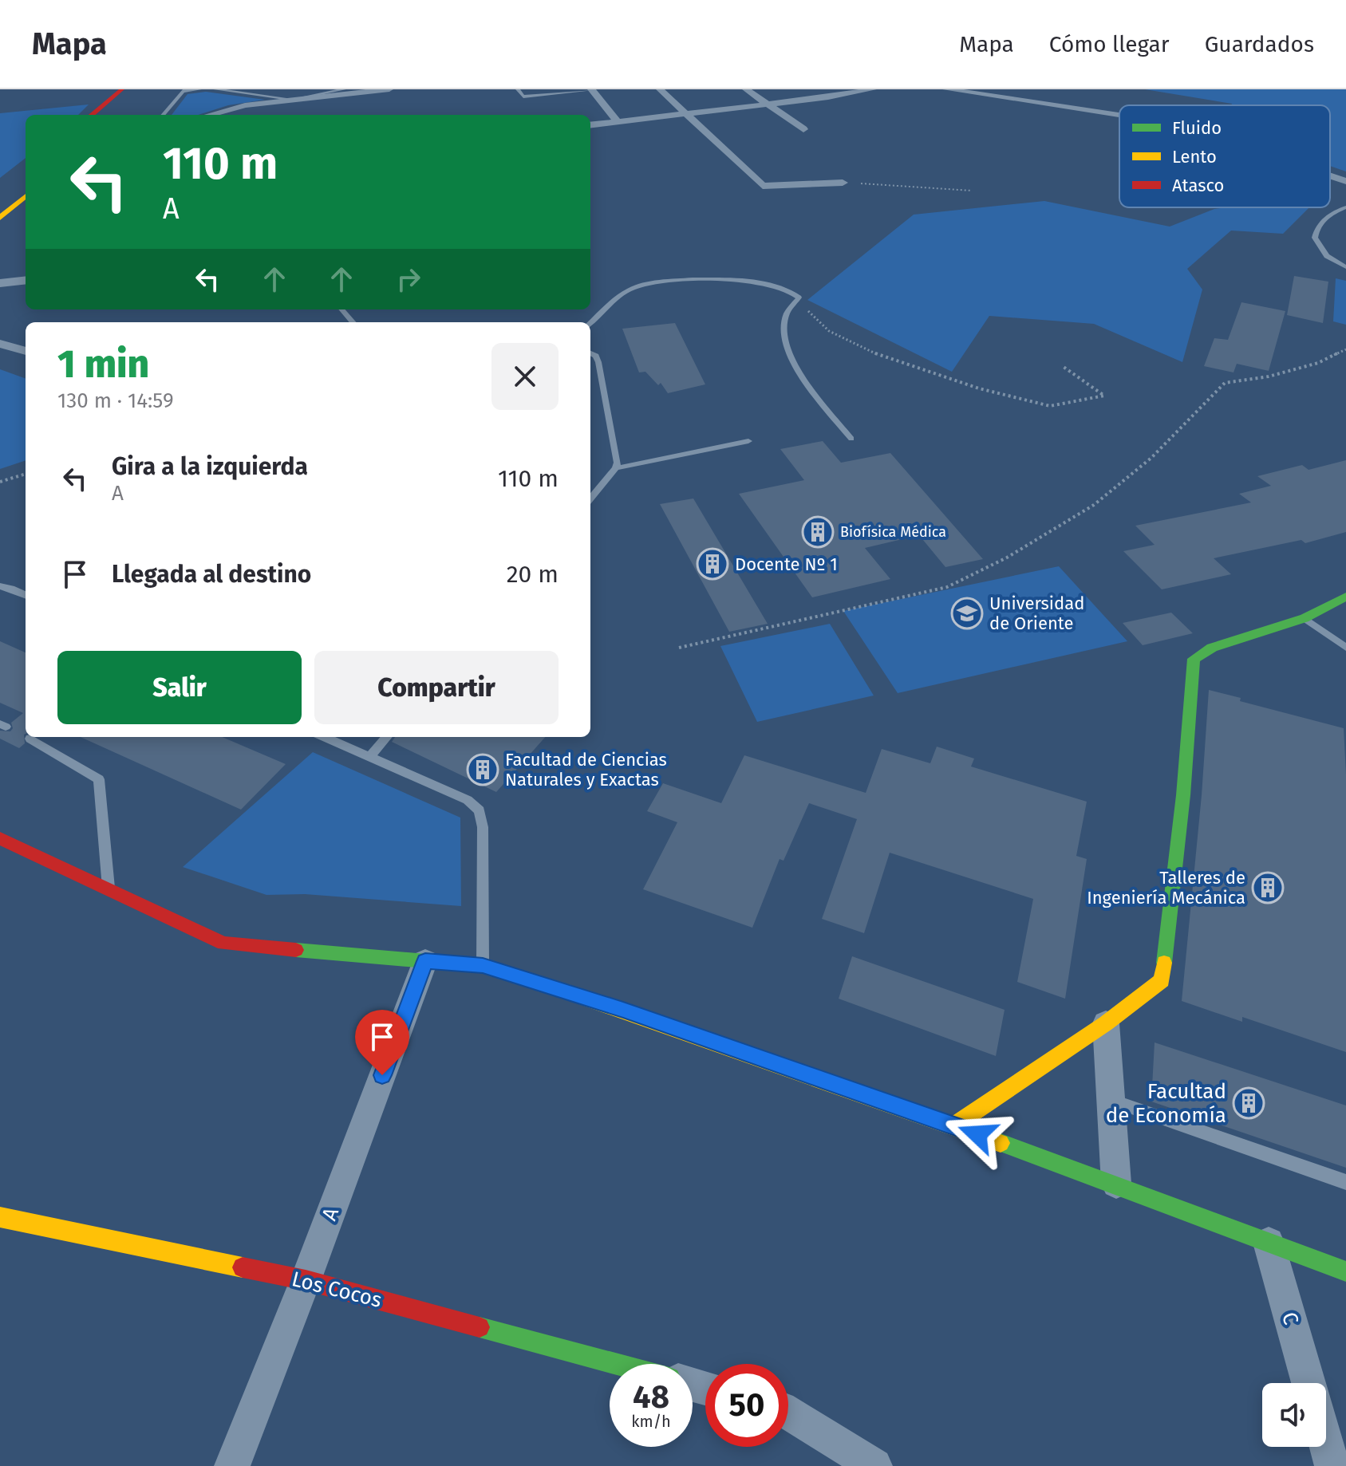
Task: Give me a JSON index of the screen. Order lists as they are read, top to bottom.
{
  "streets": {
    "main road": ["Los Cocos"],
    "street": ["A", "C"]
  },
  "crossings": [
    ["A", "Los Cocos"]
  ],
  "places": {
    "building": [
      "Biofísica Médica",
      "Docente Nº 1",
      "Facultad de Ciencias Naturales y Exactas",
      "Talleres de Ingeniería Mecánica",
      "Facultad de Economía"
    ],
    "school or university": ["Universidad de Oriente"]
  },
  "legend": ["Fluido", "Lento", "Atasco"],
  "page": {
    "header": "Mapa",
    "nav": ["Mapa", "Cómo llegar", "Guardados"],
    "turn": ["110 m", "A"],
    "heading": ["1 min", "130 m · 14:59"],
    "list": [
      {
        "name": "Gira a la izquierda",
        "note": "A",
        "value": "110 m"
      },
      {
        "name": "Llegada al destino",
        "value": "20 m"
      }
    ],
    "buttons": ["Salir", "Compartir"],
    "speed": "48 km/h",
    "limit": "50"
  }
}
